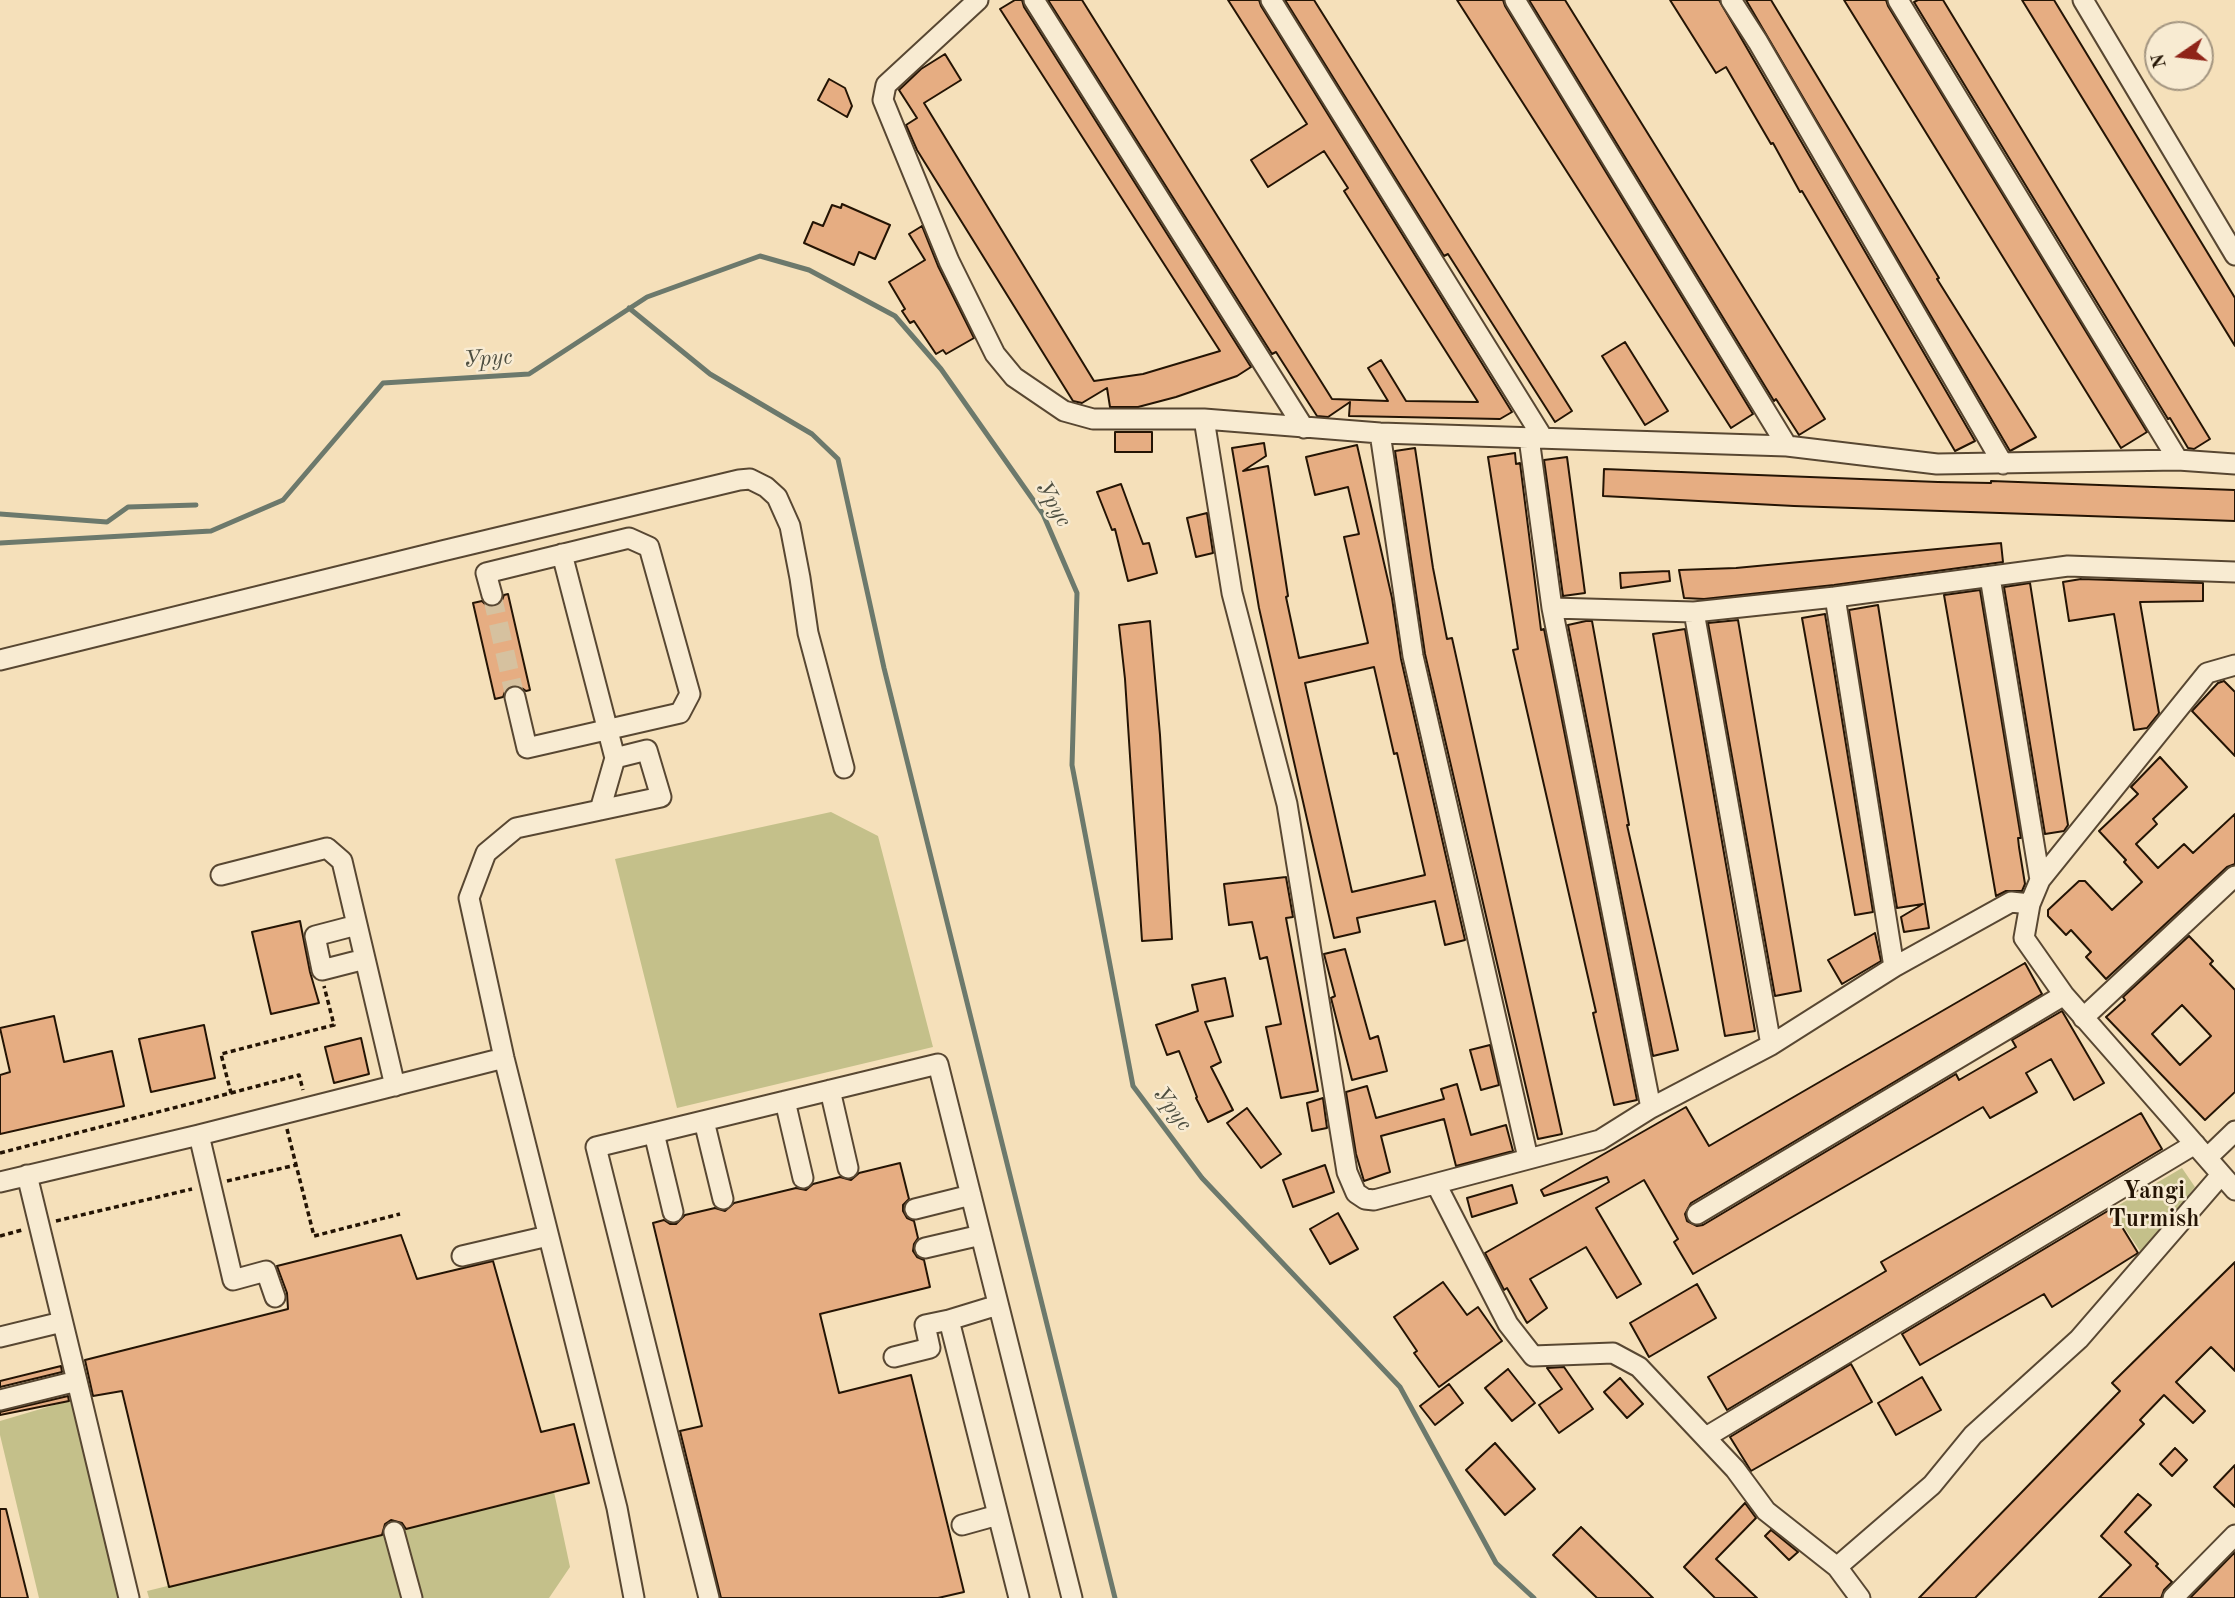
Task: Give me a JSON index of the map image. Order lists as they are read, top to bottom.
{
  "districts": ["Yangi Turmish"],
  "water": ["Урус"],
  "north": "left"
}
